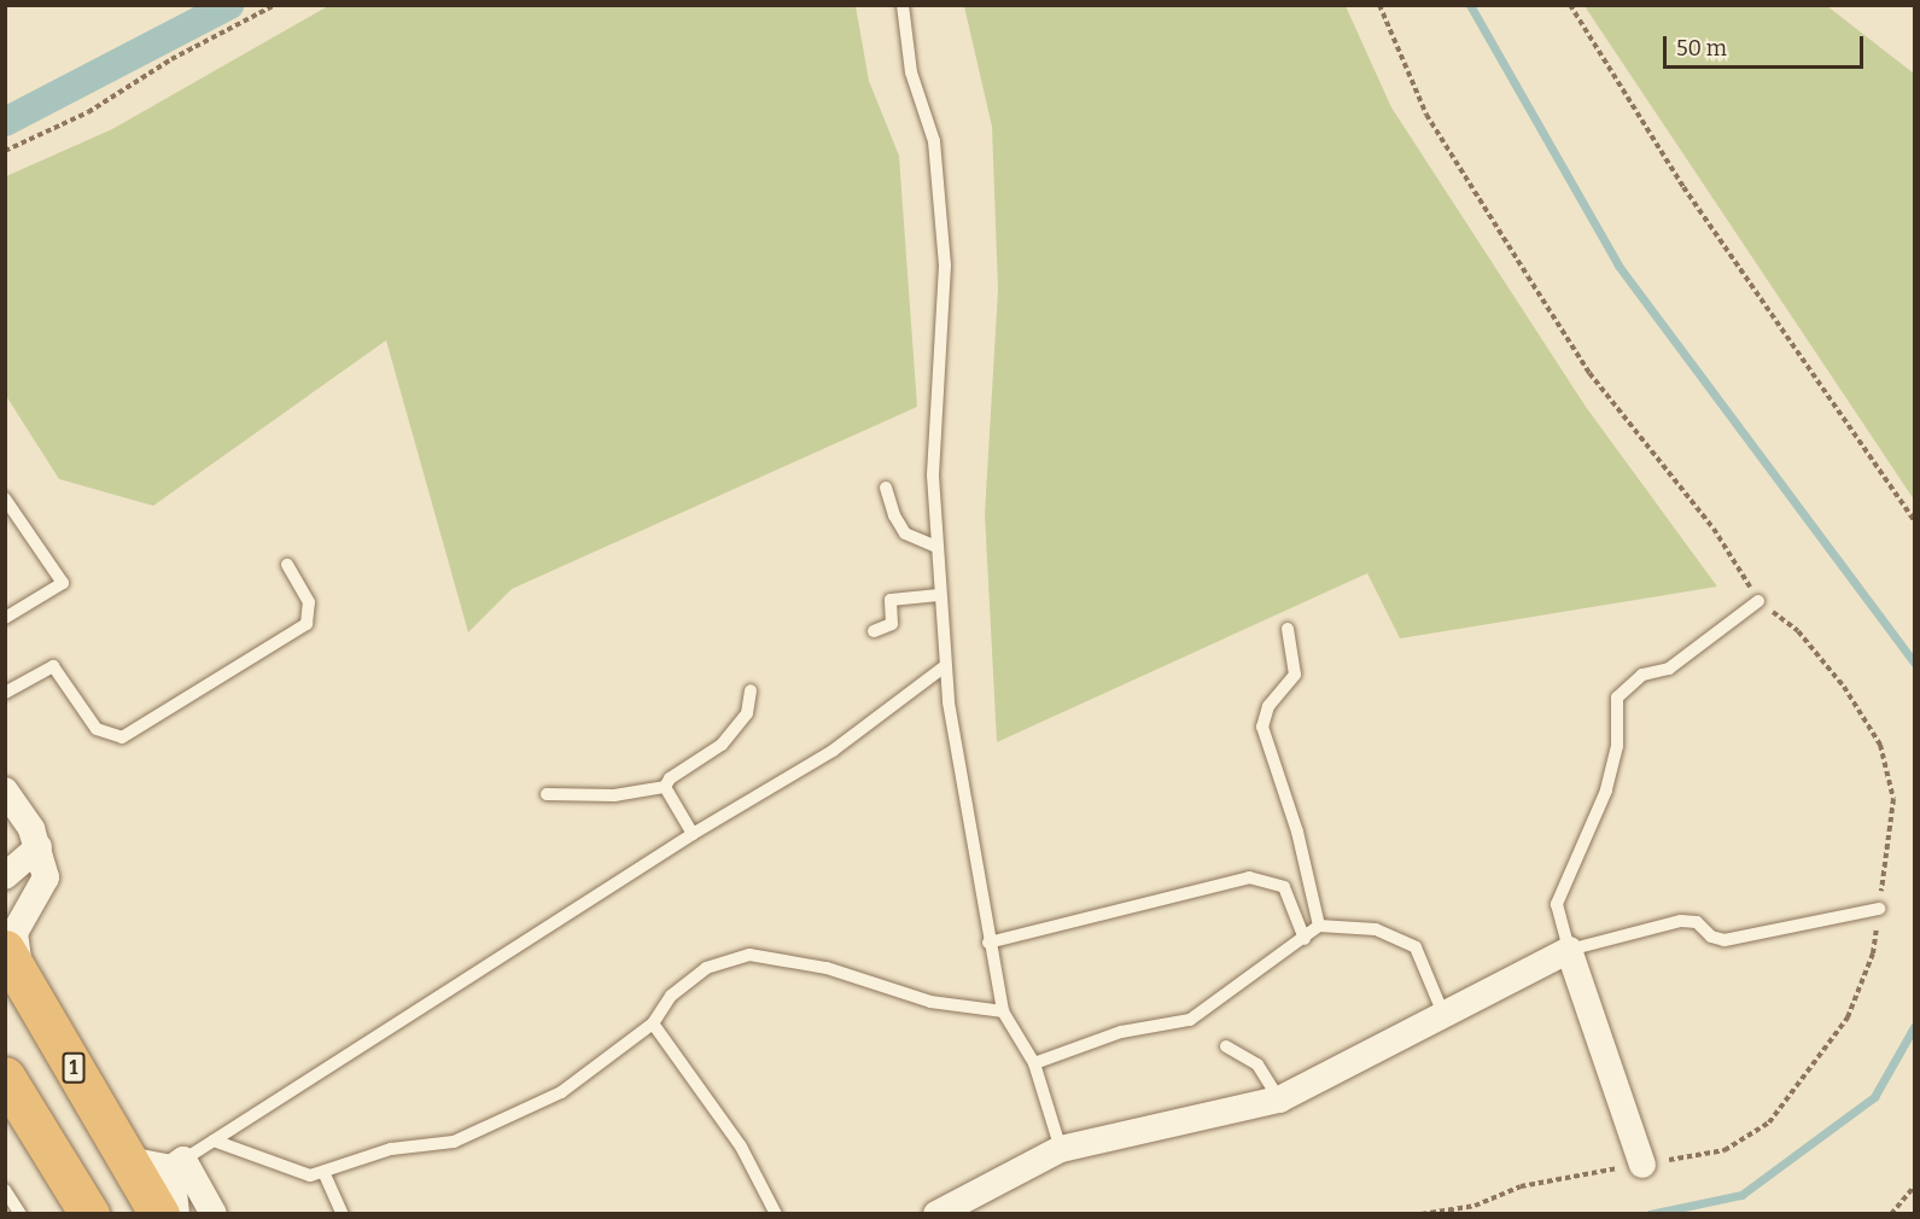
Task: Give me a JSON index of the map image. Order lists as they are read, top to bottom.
{
  "streets": {
    "highway": ["1"]
  },
  "scale_bar": "50 m"
}
